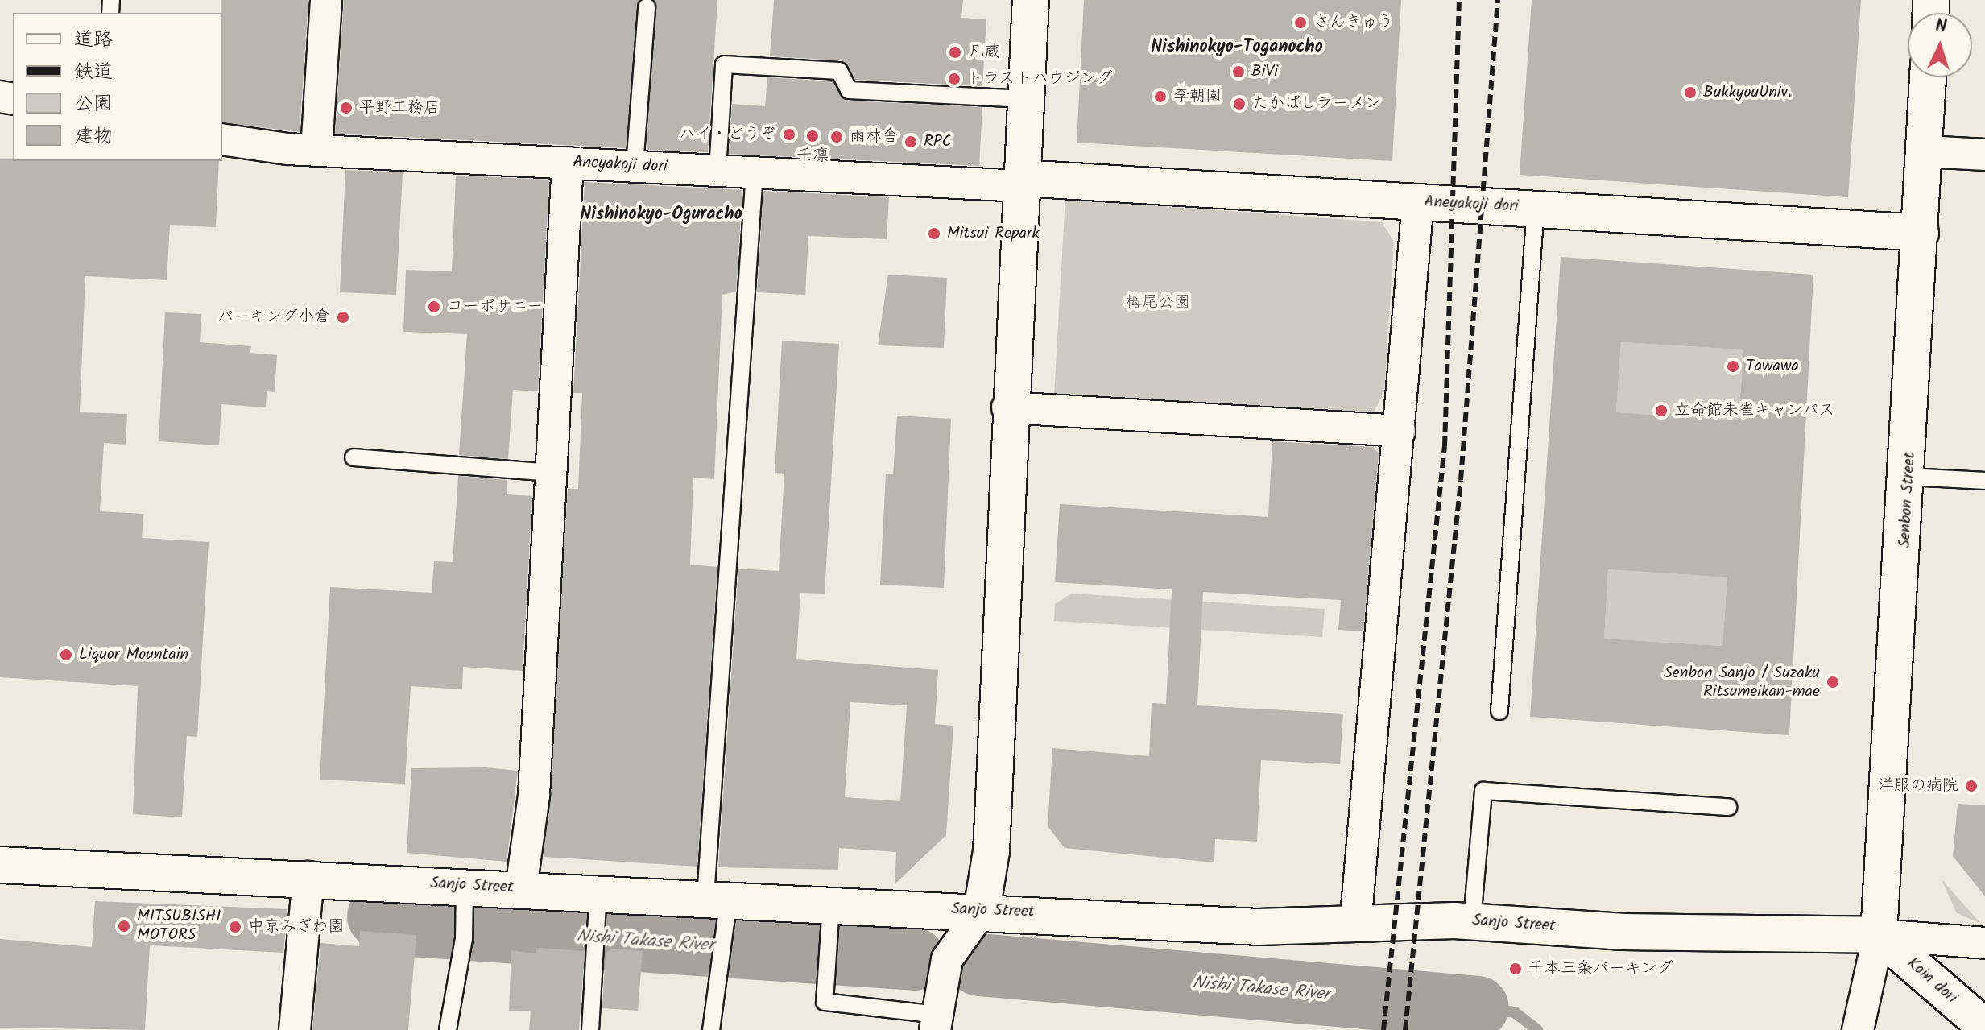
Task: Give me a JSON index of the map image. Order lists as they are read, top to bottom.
{
  "streets": {
    "main road": [
      "Aneyakoji dori",
      "Senbon Street",
      "Sanjo Street",
      "Koin dori"
    ]
  },
  "crossings": [
    ["Aneyakoji dori", "Senbon Street"],
    ["Senbon Street", "Sanjo Street"],
    ["Senbon Street", "Koin dori"],
    ["Sanjo Street", "Koin dori"]
  ],
  "districts": ["Nishinokyo-Toganocho", "Nishinokyo-Oguracho"],
  "water": ["Nishi Takase River"],
  "parks": ["栂尾公園"],
  "places": [
    "さんきゅう",
    "凡蔵",
    "BiVi",
    "トラストハウジング",
    "BukkyouUniv.",
    "李朝園",
    "たかばしラーメン",
    "平野工務店",
    "ハイ・どうぞ",
    "千凛",
    "雨林舎",
    "RPC",
    "Mitsui Repark",
    "コーポサニー",
    "パーキング小倉",
    "Tawawa",
    "立命館朱雀キャンパス",
    "Liquor Mountain",
    "Senbon Sanjo / Suzaku Ritsumeikan-mae",
    "洋服の病院",
    "MITSUBISHI MOTORS",
    "中京みぎわ園",
    "千本三条パーキング"
  ],
  "legend": [
    "道路",
    "鉄道",
    "公園",
    "建物"
  ],
  "north": "top"
}
